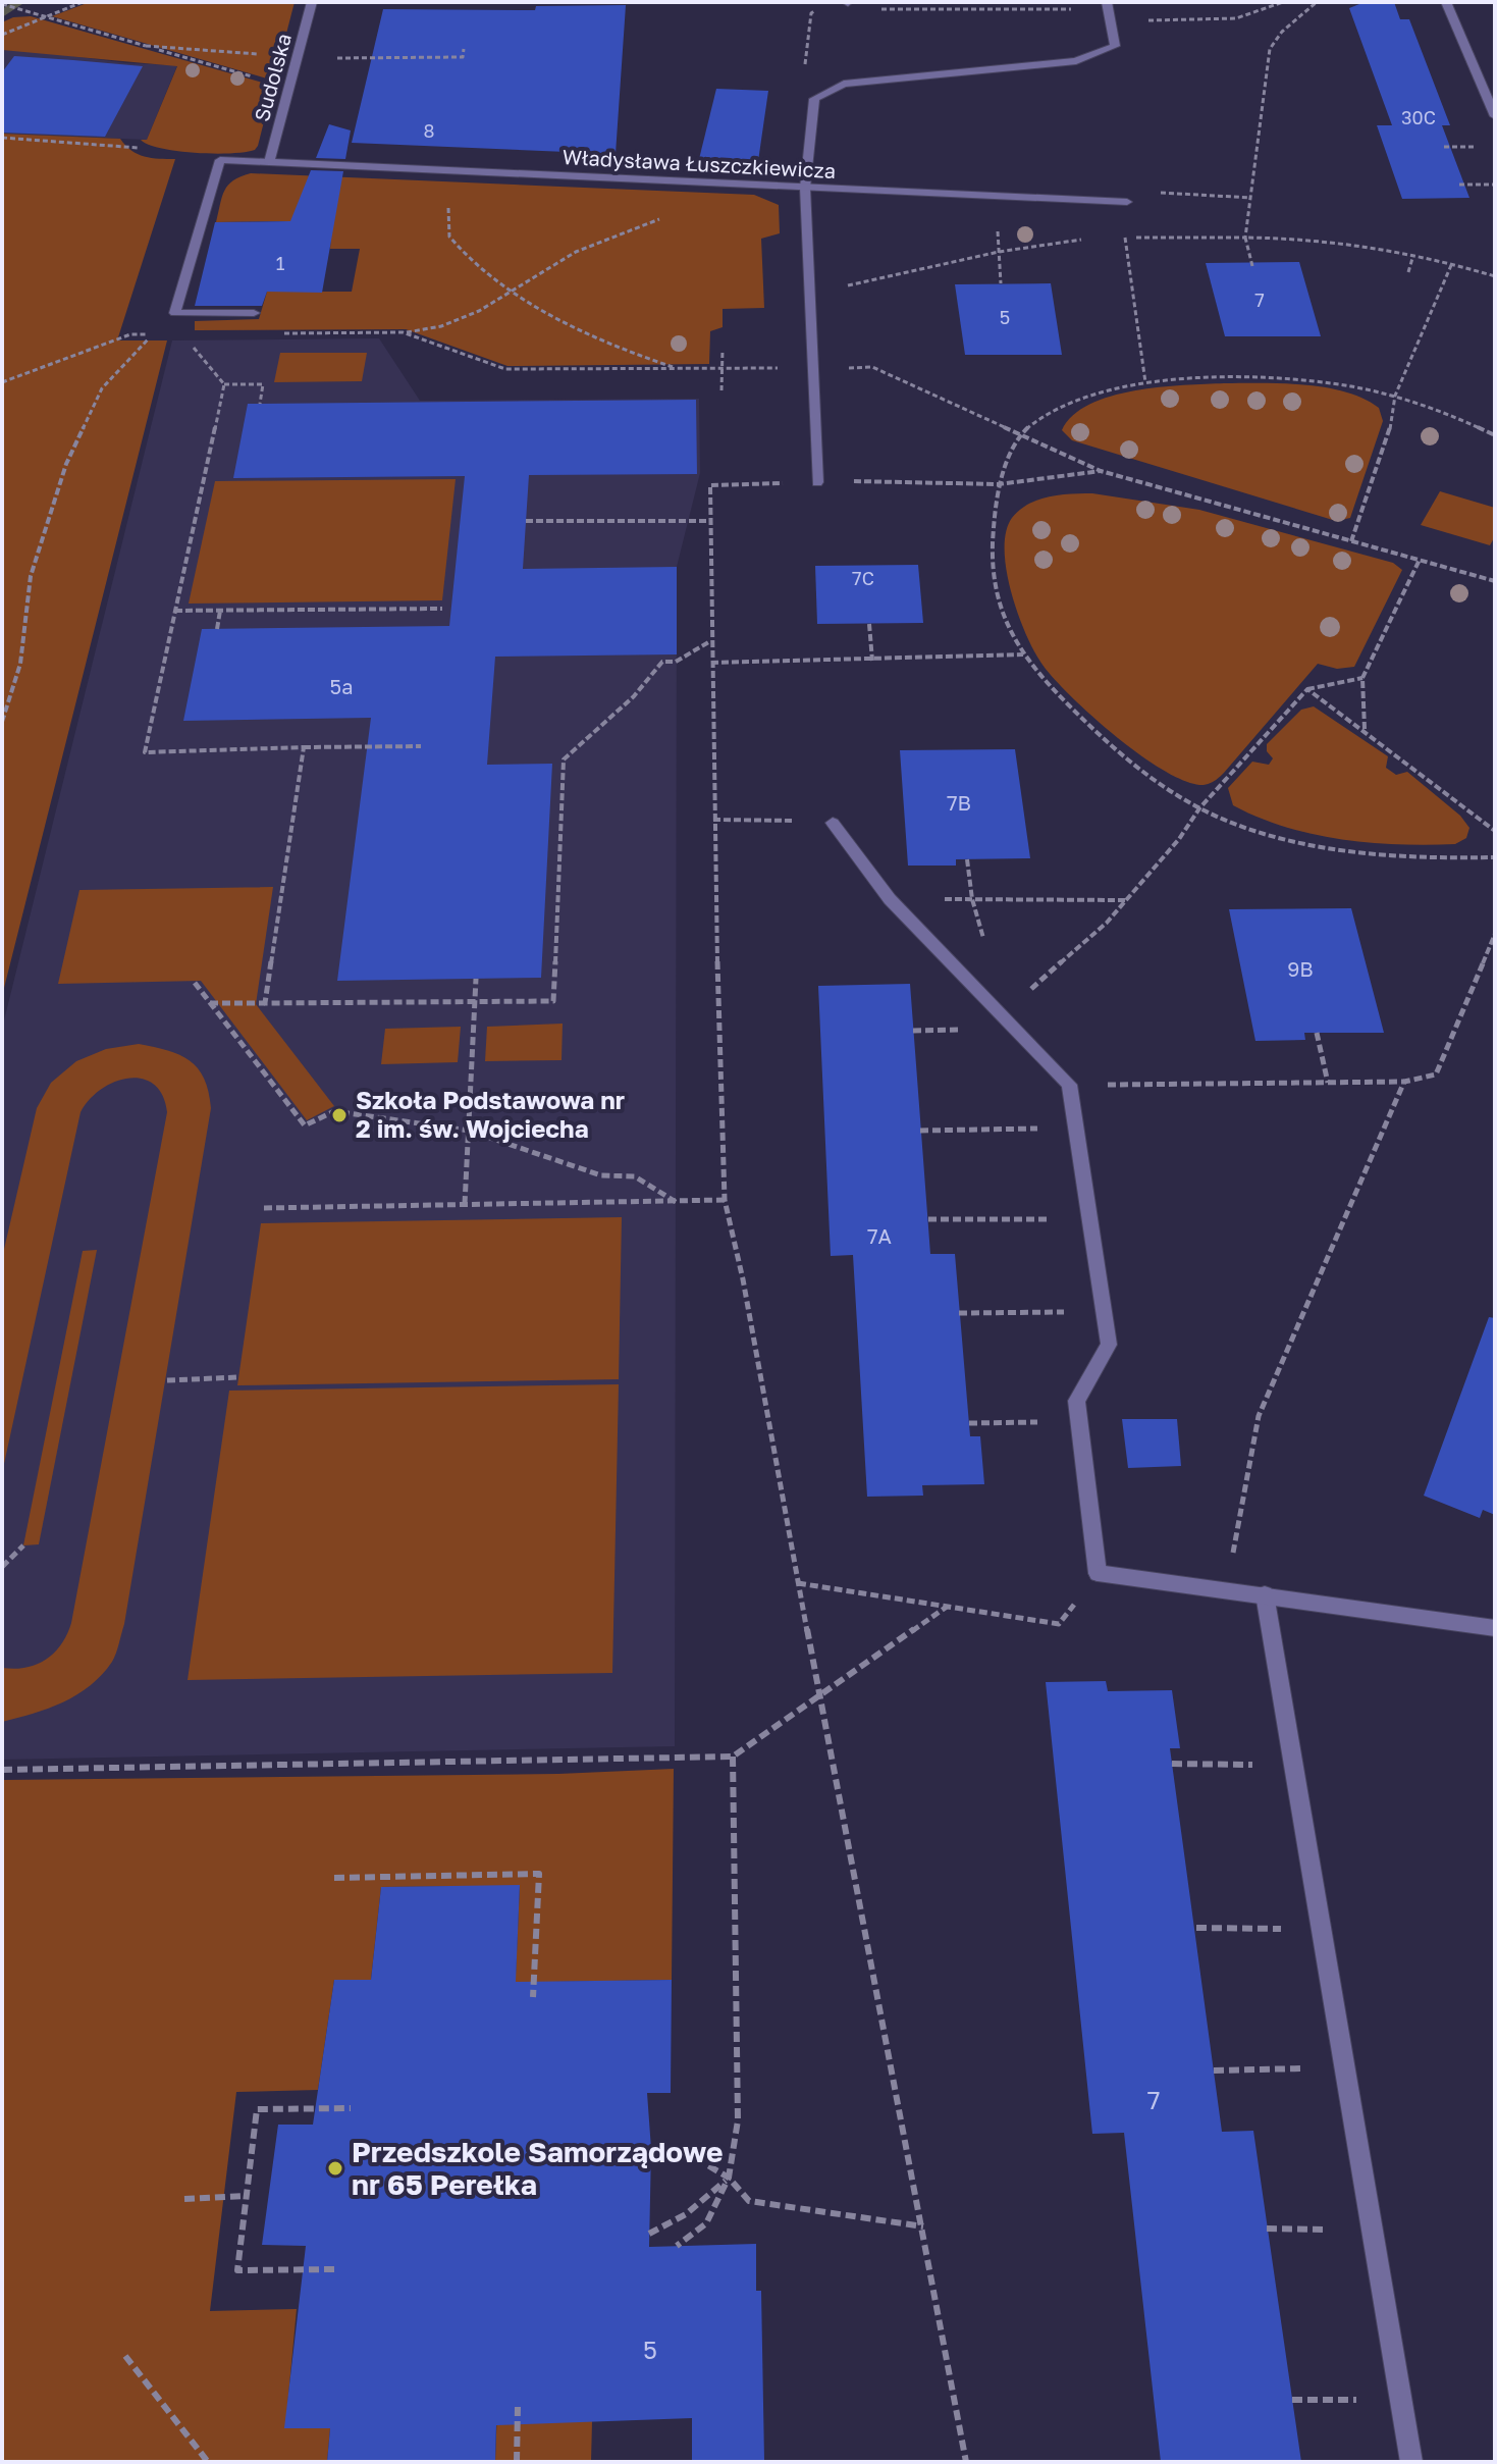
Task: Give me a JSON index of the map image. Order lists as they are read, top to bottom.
{
  "streets": {
    "street": ["Sudolska", "Władysława Łuszczkiewicza"]
  },
  "crossings": [
    ["Sudolska", "Władysława Łuszczkiewicza"]
  ],
  "places": ["Szkoła Podstawowa nr 2 im. św. Wojciecha", "Przedszkole Samorządowe nr 65 Perełka"],
  "house_numbers": [
    "30C",
    "8",
    "1",
    "7",
    "5",
    "7C",
    "5a",
    "7B",
    "9B",
    "7A",
    "7",
    "5"
  ]
}
